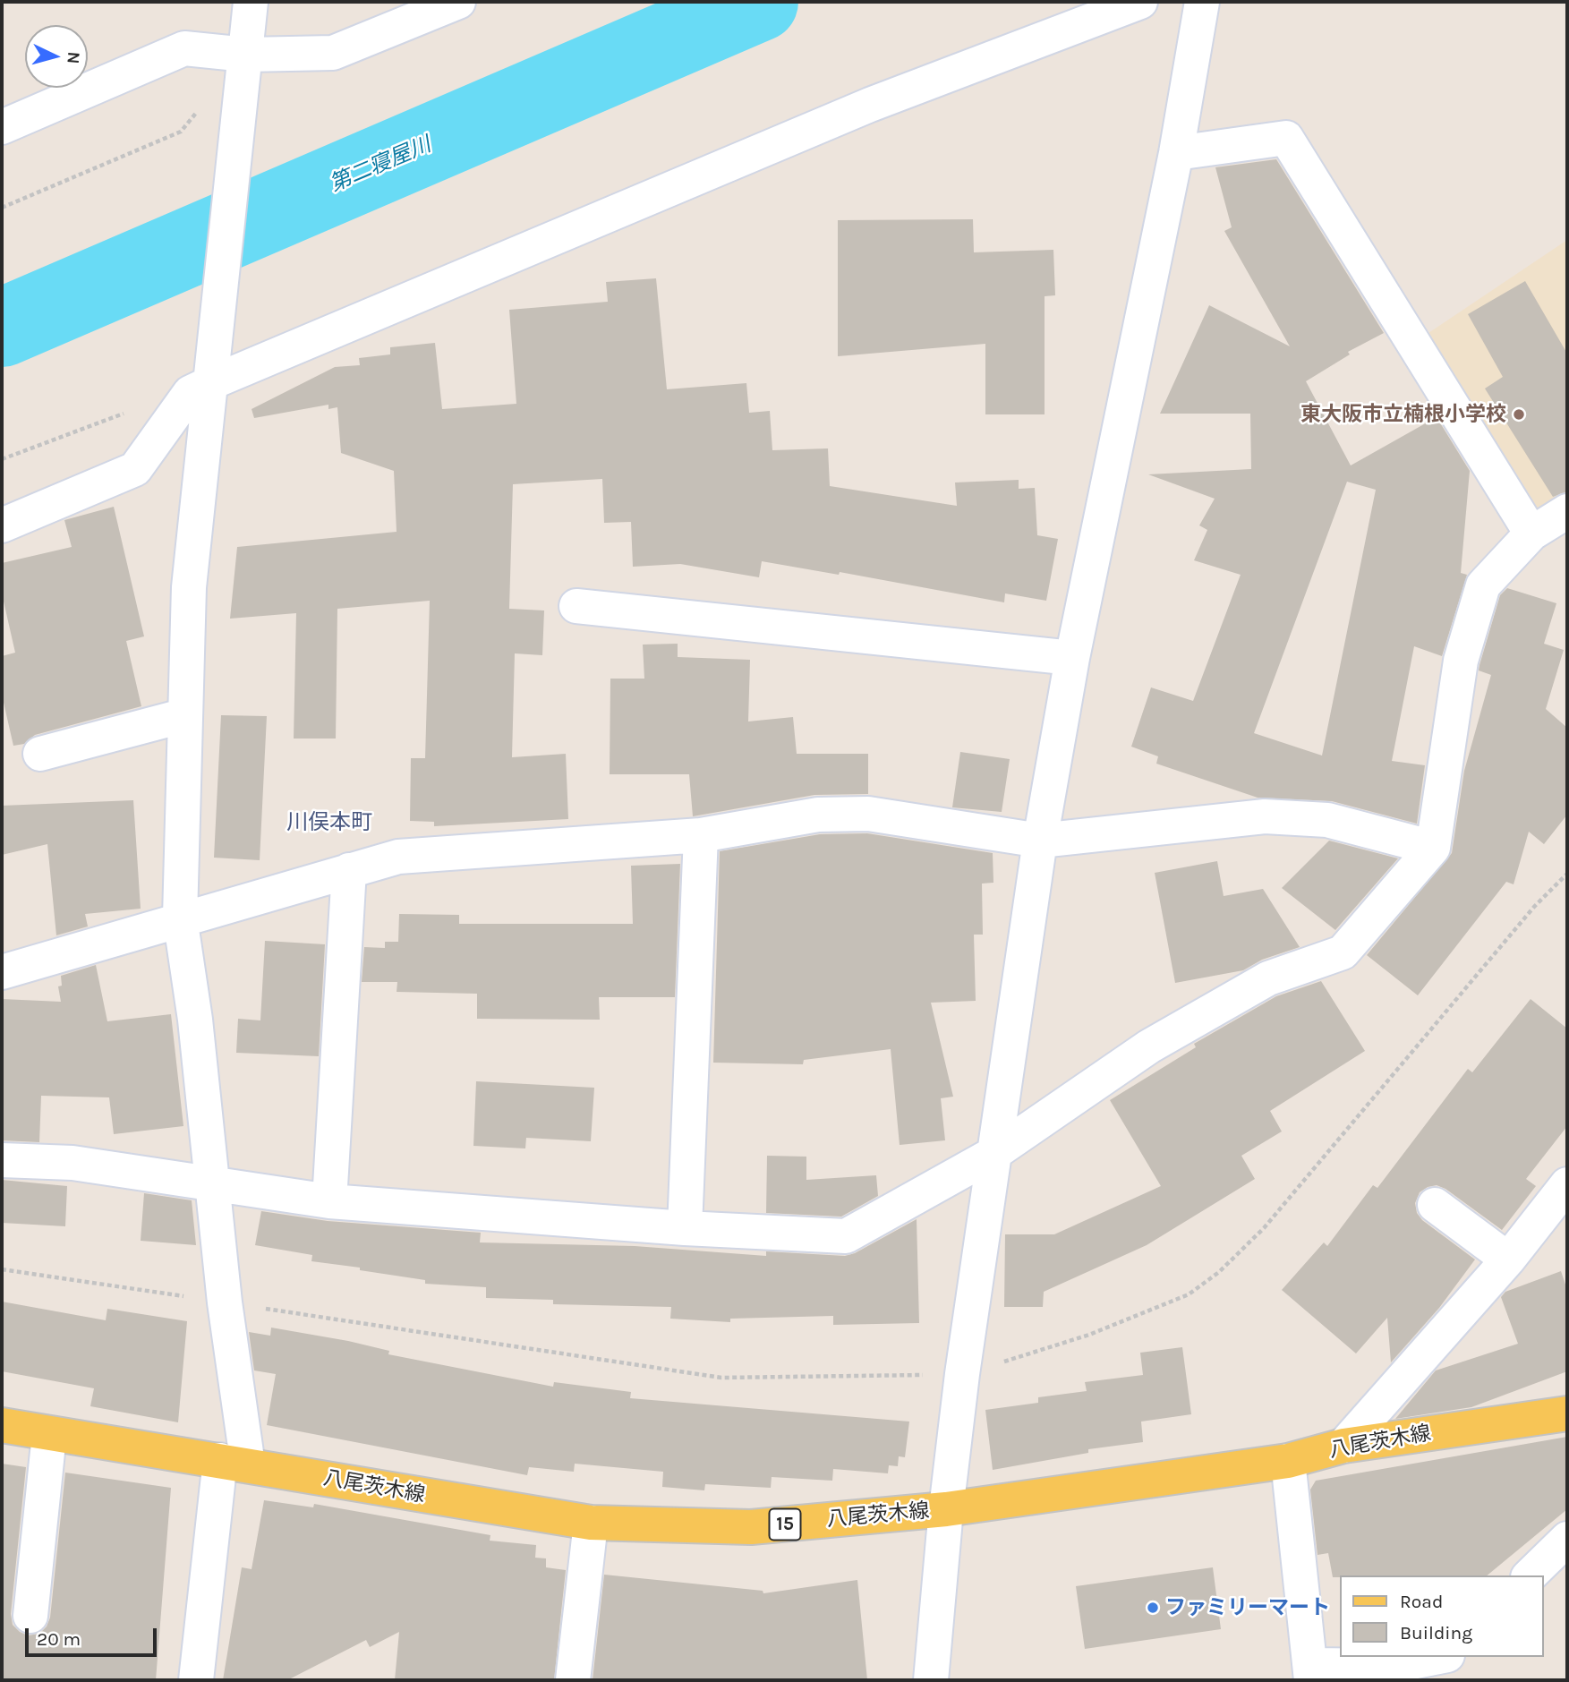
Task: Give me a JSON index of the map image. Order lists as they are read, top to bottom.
{
  "streets": {
    "main road": ["八尾茨木線", "15"]
  },
  "districts": ["川俣本町"],
  "water": ["第二寝屋川"],
  "places": ["東大阪市立楠根小学校", "ファミリーマート"],
  "legend": ["Road", "Building"],
  "scale_bar": "20 m",
  "north": "right"
}
